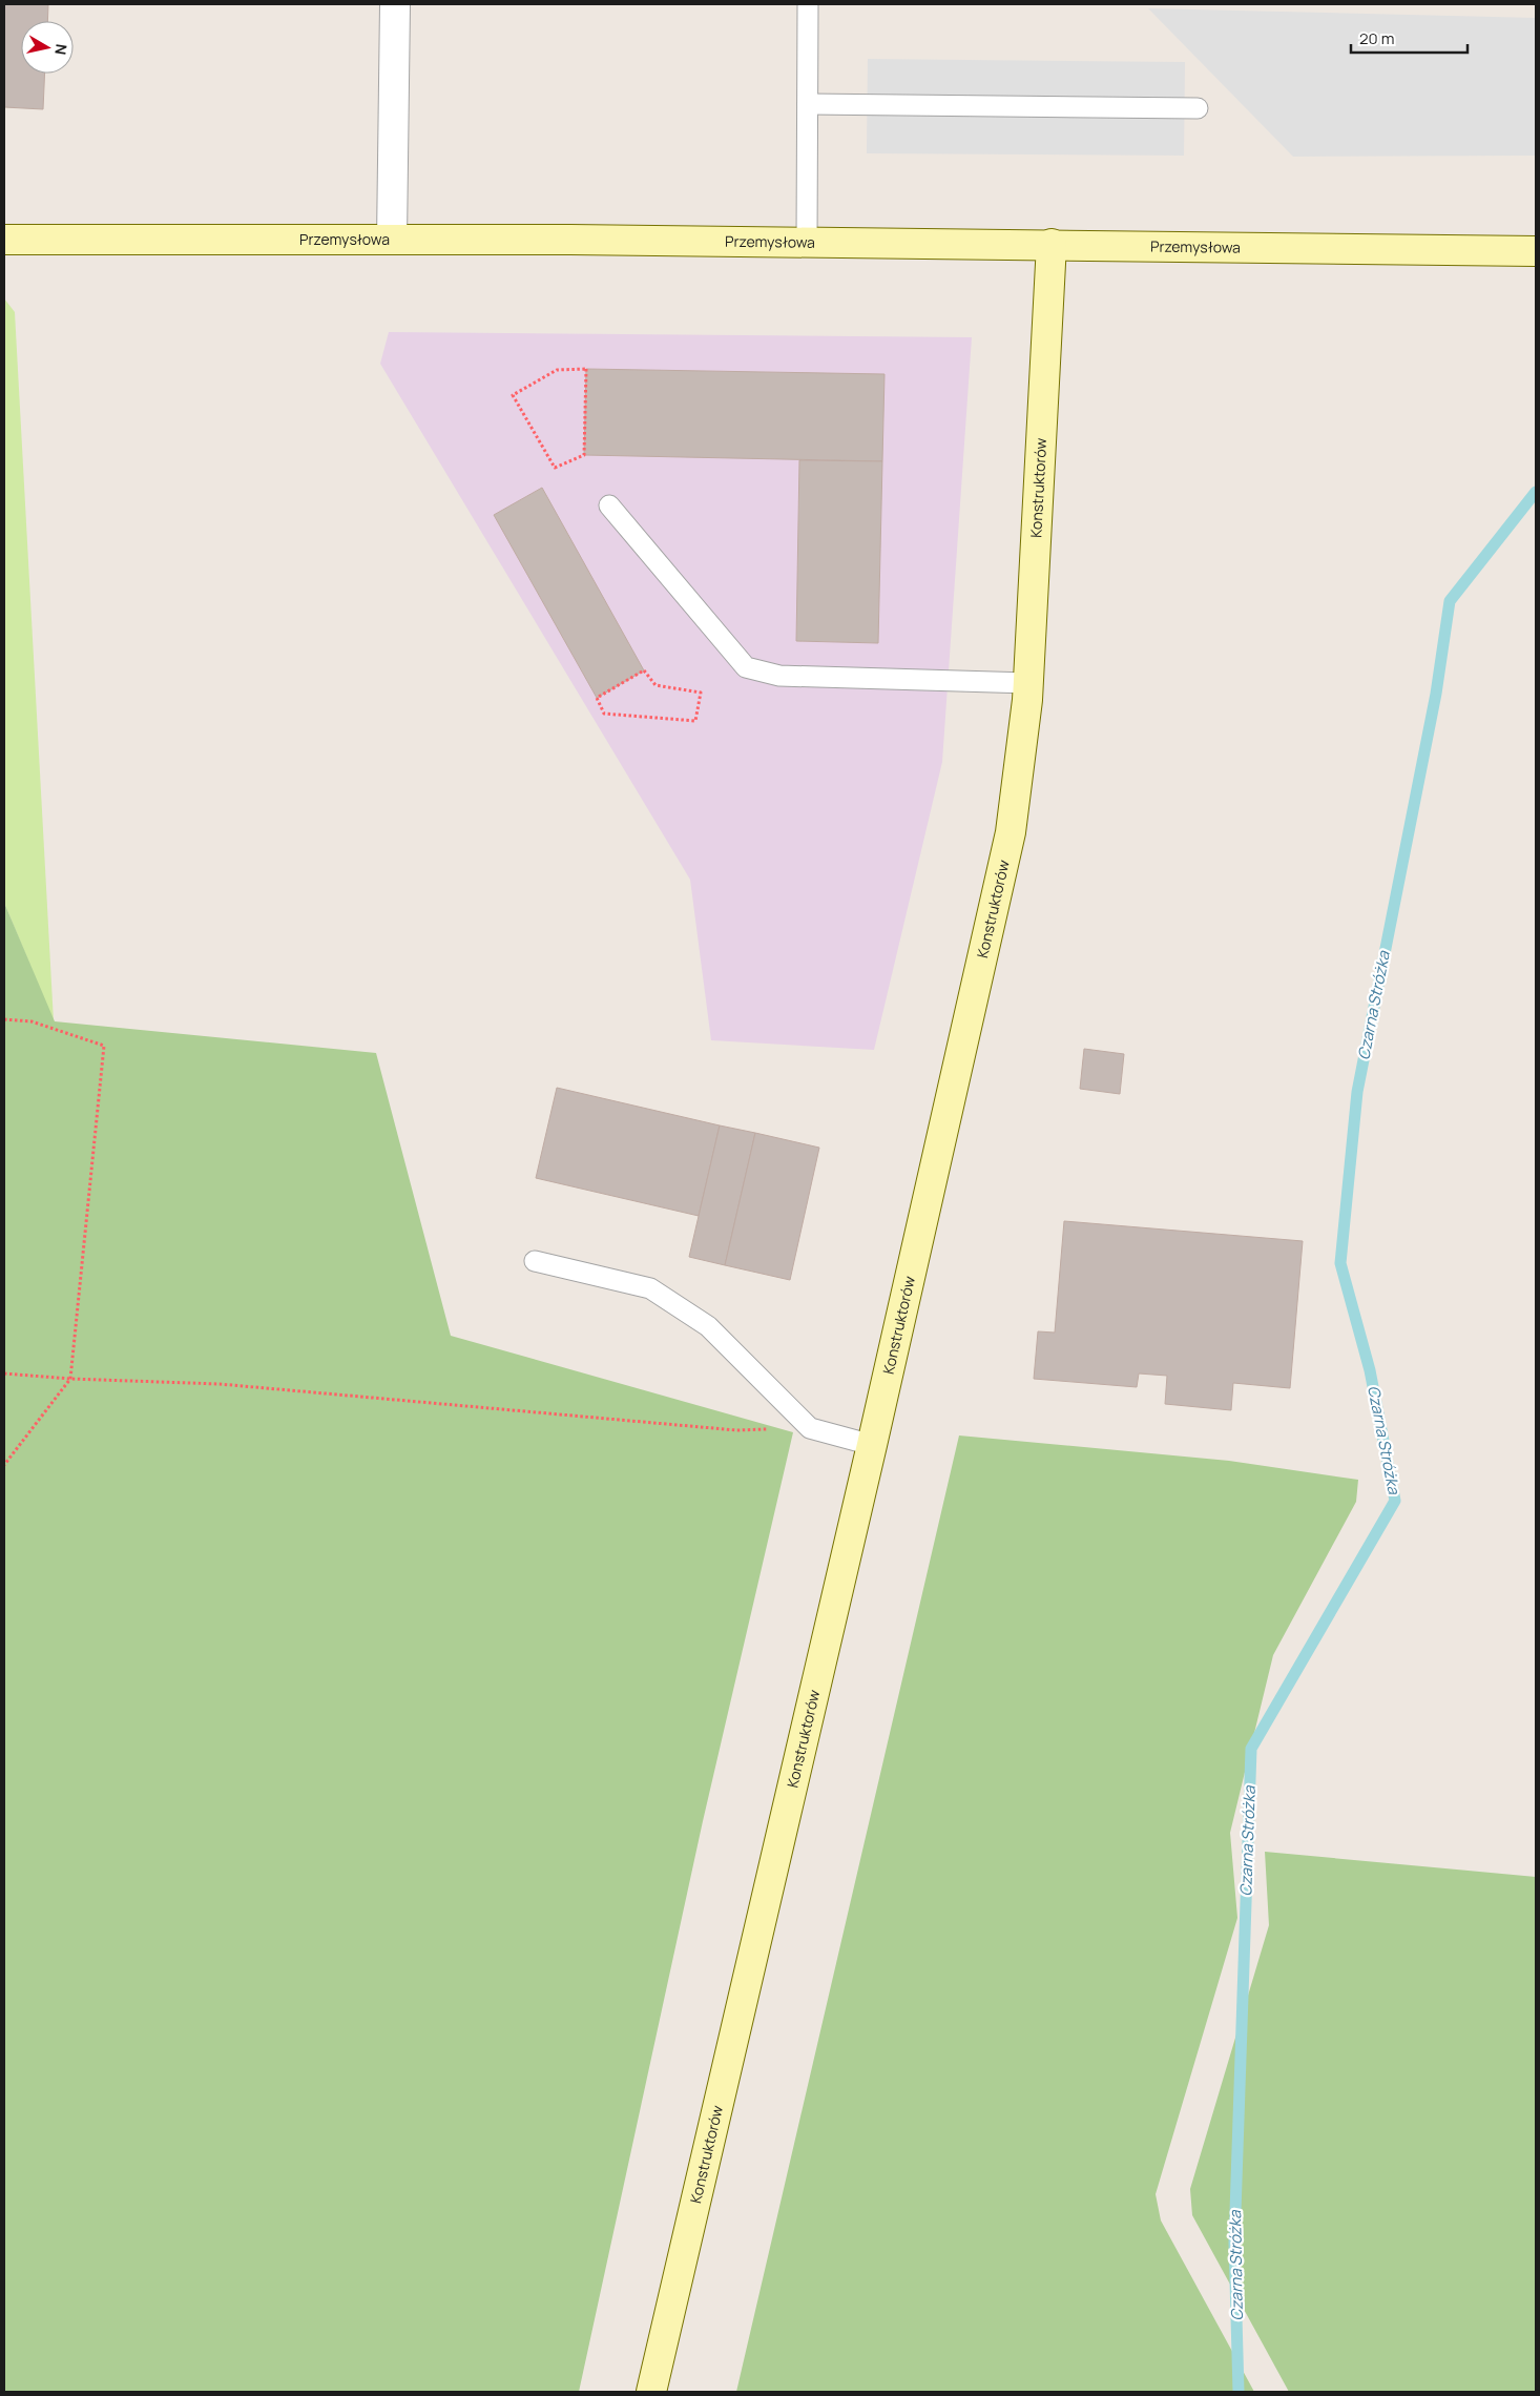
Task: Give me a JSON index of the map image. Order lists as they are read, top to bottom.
{
  "streets": {
    "street": ["Przemysłowa", "Konstruktorów"]
  },
  "crossings": [
    ["Przemysłowa", "Konstruktorów"]
  ],
  "water": ["Czarna Stróżka"],
  "scale_bar": "20 m",
  "north": "right"
}
